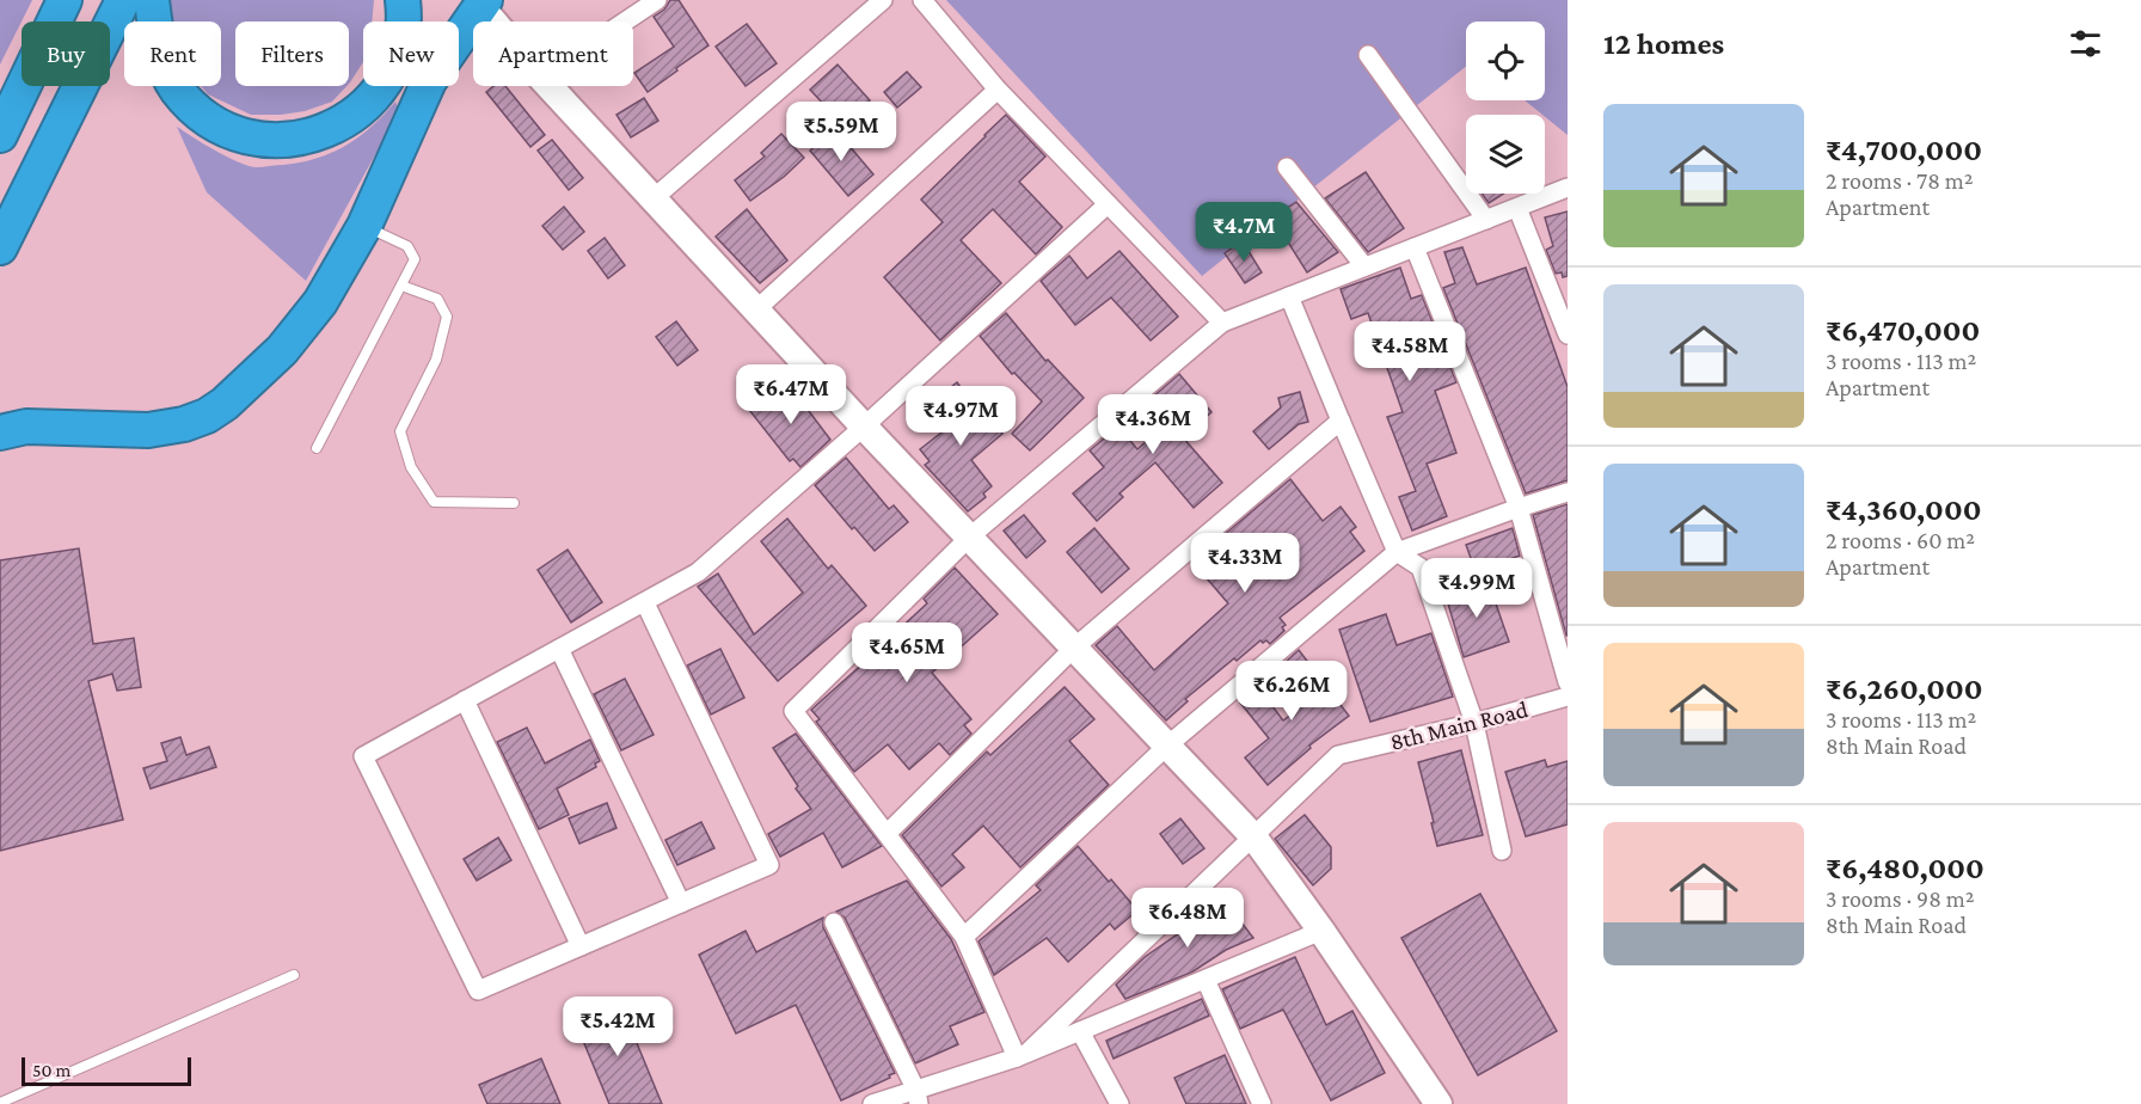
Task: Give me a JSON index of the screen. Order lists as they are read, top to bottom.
{
  "streets": {
    "street": ["8th Main Road"]
  },
  "scale_bar": "50 m",
  "page": {
    "heading": "12 homes",
    "chip": [
      "Buy",
      "Rent",
      "Filters",
      "New",
      "Apartment"
    ],
    "list": [
      {
        "name": "₹4,700,000",
        "note": "2 rooms · 78 m² · Apartment"
      },
      {
        "name": "₹6,470,000",
        "note": "3 rooms · 113 m² · Apartment"
      },
      {
        "name": "₹4,360,000",
        "note": "2 rooms · 60 m² · Apartment"
      },
      {
        "name": "₹6,260,000",
        "note": "3 rooms · 113 m² · 8th Main Road"
      },
      {
        "name": "₹6,480,000",
        "note": "3 rooms · 98 m² · 8th Main Road"
      }
    ],
    "price": [
      "₹5.59M",
      "₹4.7M",
      "₹4.58M",
      "₹6.47M",
      "₹4.97M",
      "₹4.36M",
      "₹4.33M",
      "₹4.99M",
      "₹4.65M",
      "₹6.26M",
      "₹6.48M",
      "₹5.42M"
    ],
    "scale": "50 m"
  }
}
